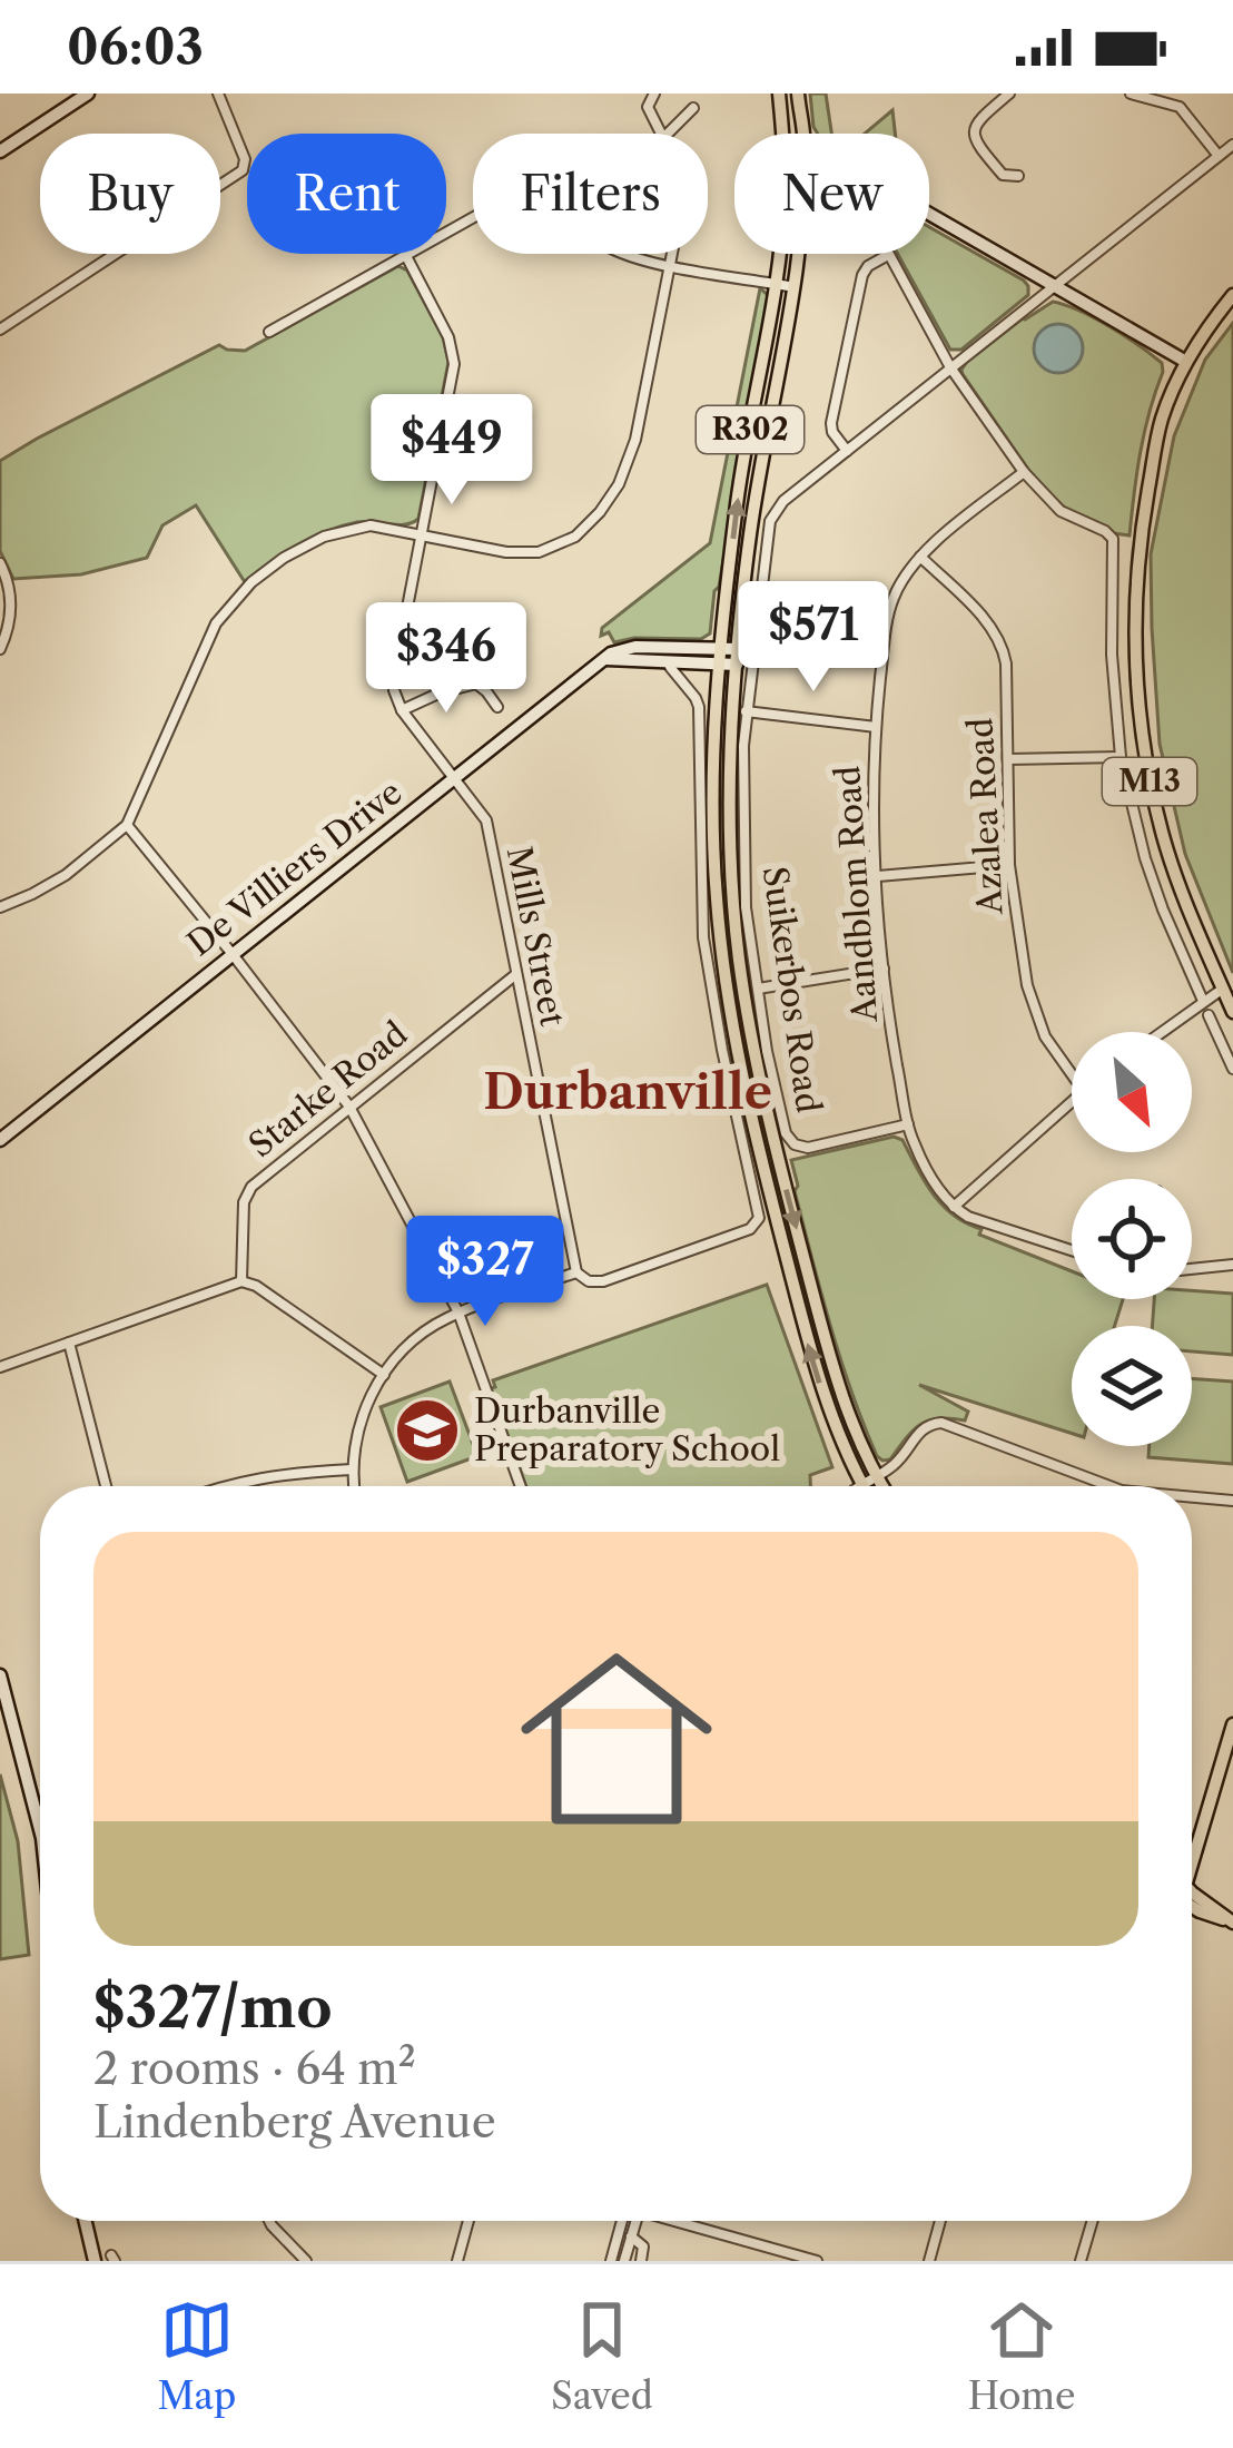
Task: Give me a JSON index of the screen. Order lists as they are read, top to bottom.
{
  "streets": {
    "main road": ["R302", "M13"],
    "street": [
      "Azalea Road",
      "De Villiers Drive",
      "Aandblom Road",
      "Mills Street",
      "Suikerbos Road",
      "Starke Road"
    ]
  },
  "crossings": [
    ["R302", "De Villiers Drive"],
    ["Azalea Road", "Aandblom Road"],
    ["De Villiers Drive", "Mills Street"],
    ["Aandblom Road", "Suikerbos Road"],
    ["Mills Street", "Starke Road"]
  ],
  "districts": ["Durbanville"],
  "places": {
    "school or university": ["Durbanville Preparatory School"]
  },
  "north": "bottom right",
  "page": {
    "status": "06:03",
    "chip": [
      "Buy",
      "Rent",
      "Filters",
      "New"
    ],
    "price": [
      "$449",
      "$571",
      "$346",
      "$327"
    ],
    "list": [
      {
        "name": "$327/mo",
        "note": "2 rooms · 64 m² · Lindenberg Avenue"
      }
    ],
    "tabs": ["Map", "Saved", "Home"]
  }
}
